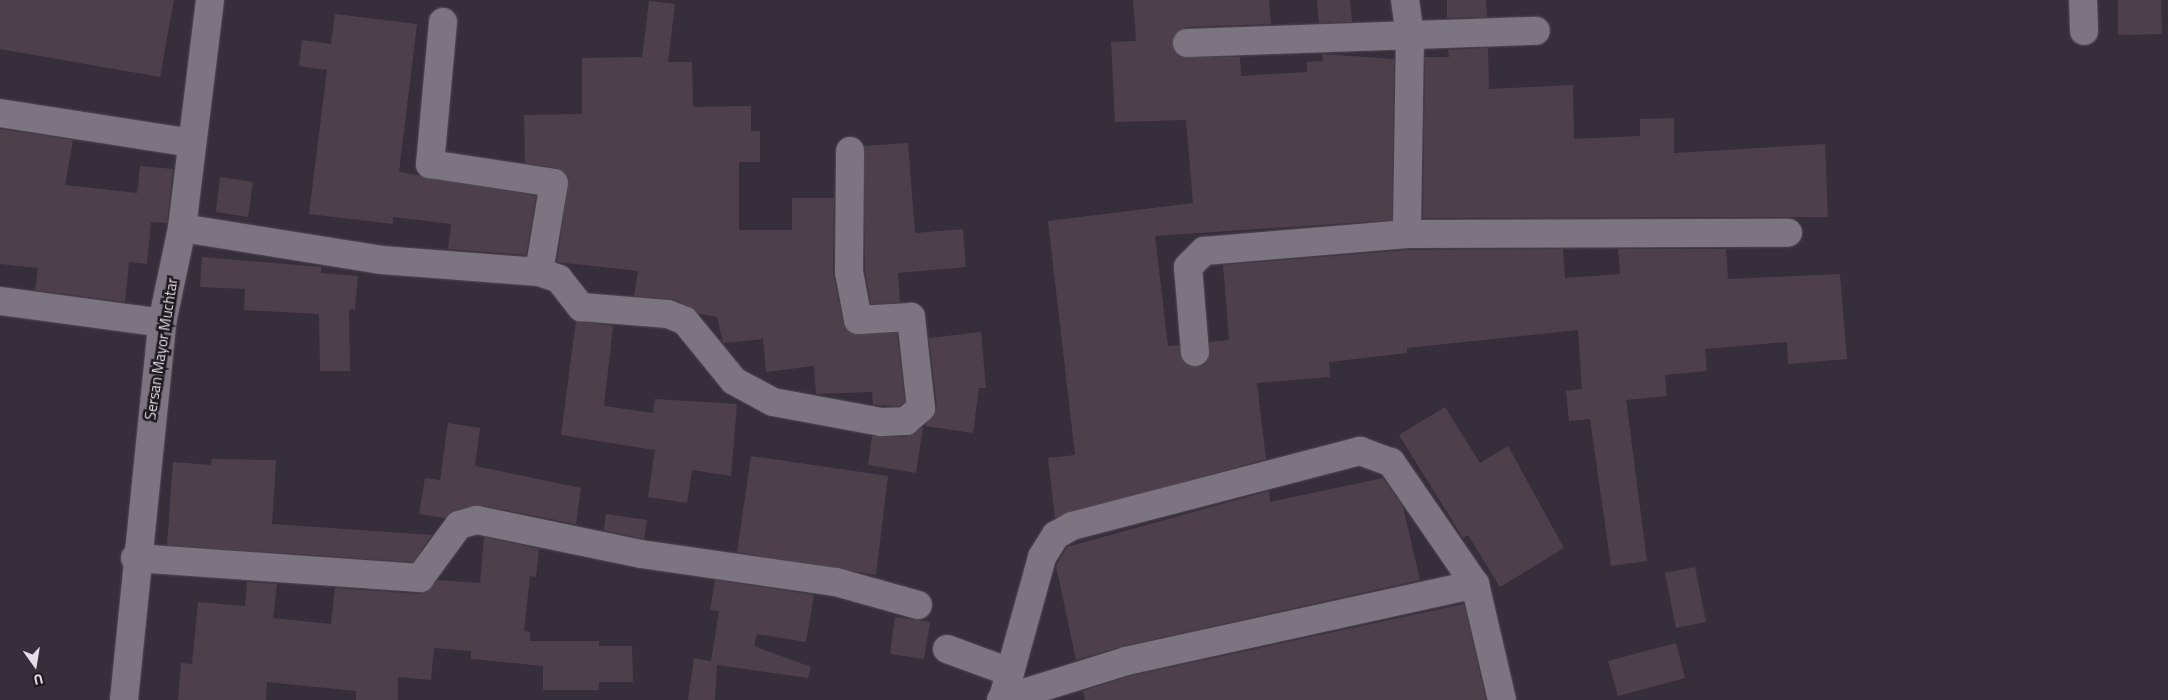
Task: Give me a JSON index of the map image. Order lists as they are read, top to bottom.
{
  "streets": {
    "street": ["Sersan Mayor Muchtar"]
  },
  "north": "bottom"
}
